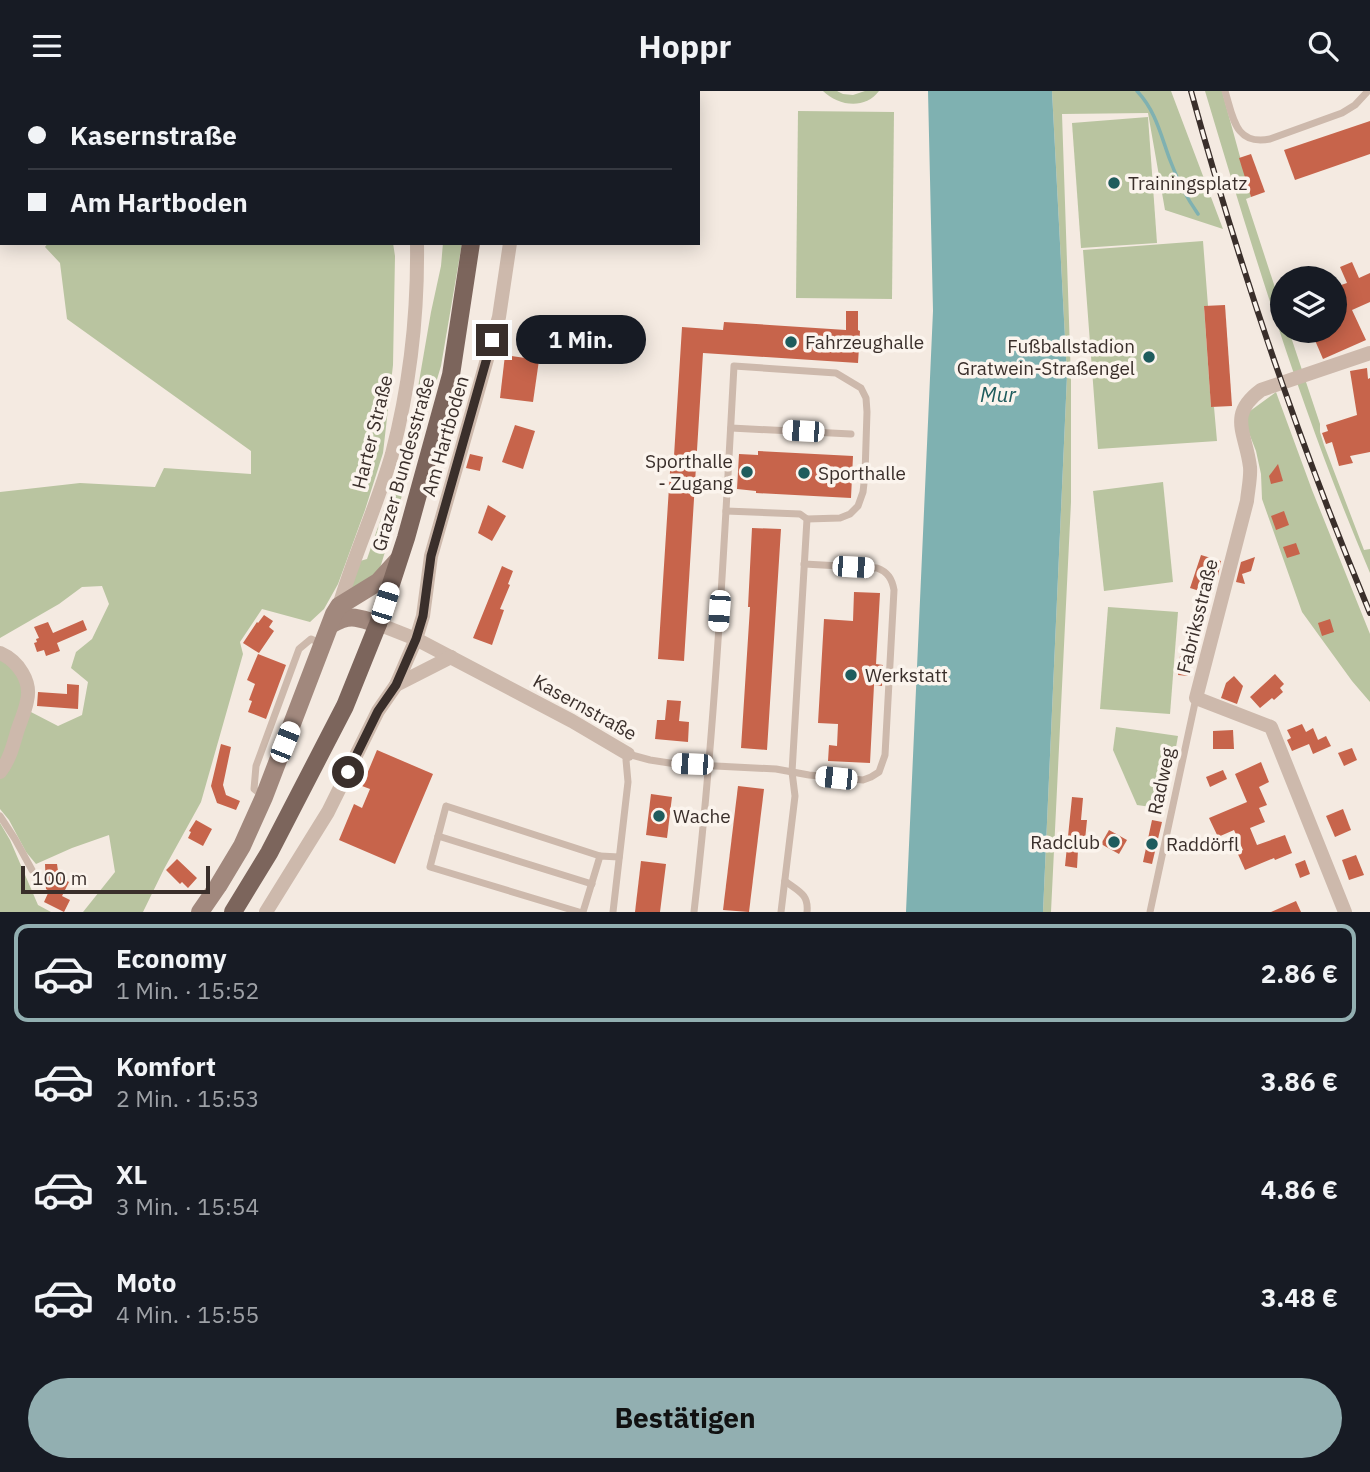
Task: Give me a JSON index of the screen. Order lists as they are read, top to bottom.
{
  "streets": {
    "main road": ["Grazer Bundesstraße"],
    "street": [
      "Harter Straße",
      "Am Hartboden",
      "Fabriksstraße",
      "Kasernstraße"
    ],
    "lane": ["Radweg"]
  },
  "crossings": [
    ["Am Hartboden", "Kasernstraße"],
    ["Grazer Bundesstraße", "Kasernstraße"],
    ["Fabriksstraße", "Radweg"]
  ],
  "water": ["Mur"],
  "places": [
    "Trainingsplatz",
    "Fahrzeughalle",
    "Fußballstadion Gratwein-Straßengel",
    "Sporthalle - Zugang",
    "Sporthalle",
    "Werkstatt",
    "Wache",
    "Radclub",
    "Raddörfl"
  ],
  "scale_bar": "100 m",
  "page": {
    "header": "Hoppr",
    "banner": ["Kasernstraße", "Am Hartboden"],
    "bubble": "1 Min.",
    "scale": "100 m",
    "list": [
      {
        "name": "Economy",
        "note": "1 Min. · 15:52",
        "value": "2.86 €"
      },
      {
        "name": "Komfort",
        "note": "2 Min. · 15:53",
        "value": "3.86 €"
      },
      {
        "name": "XL",
        "note": "3 Min. · 15:54",
        "value": "4.86 €"
      },
      {
        "name": "Moto",
        "note": "4 Min. · 15:55",
        "value": "3.48 €"
      }
    ],
    "buttons": "Bestätigen"
  }
}
